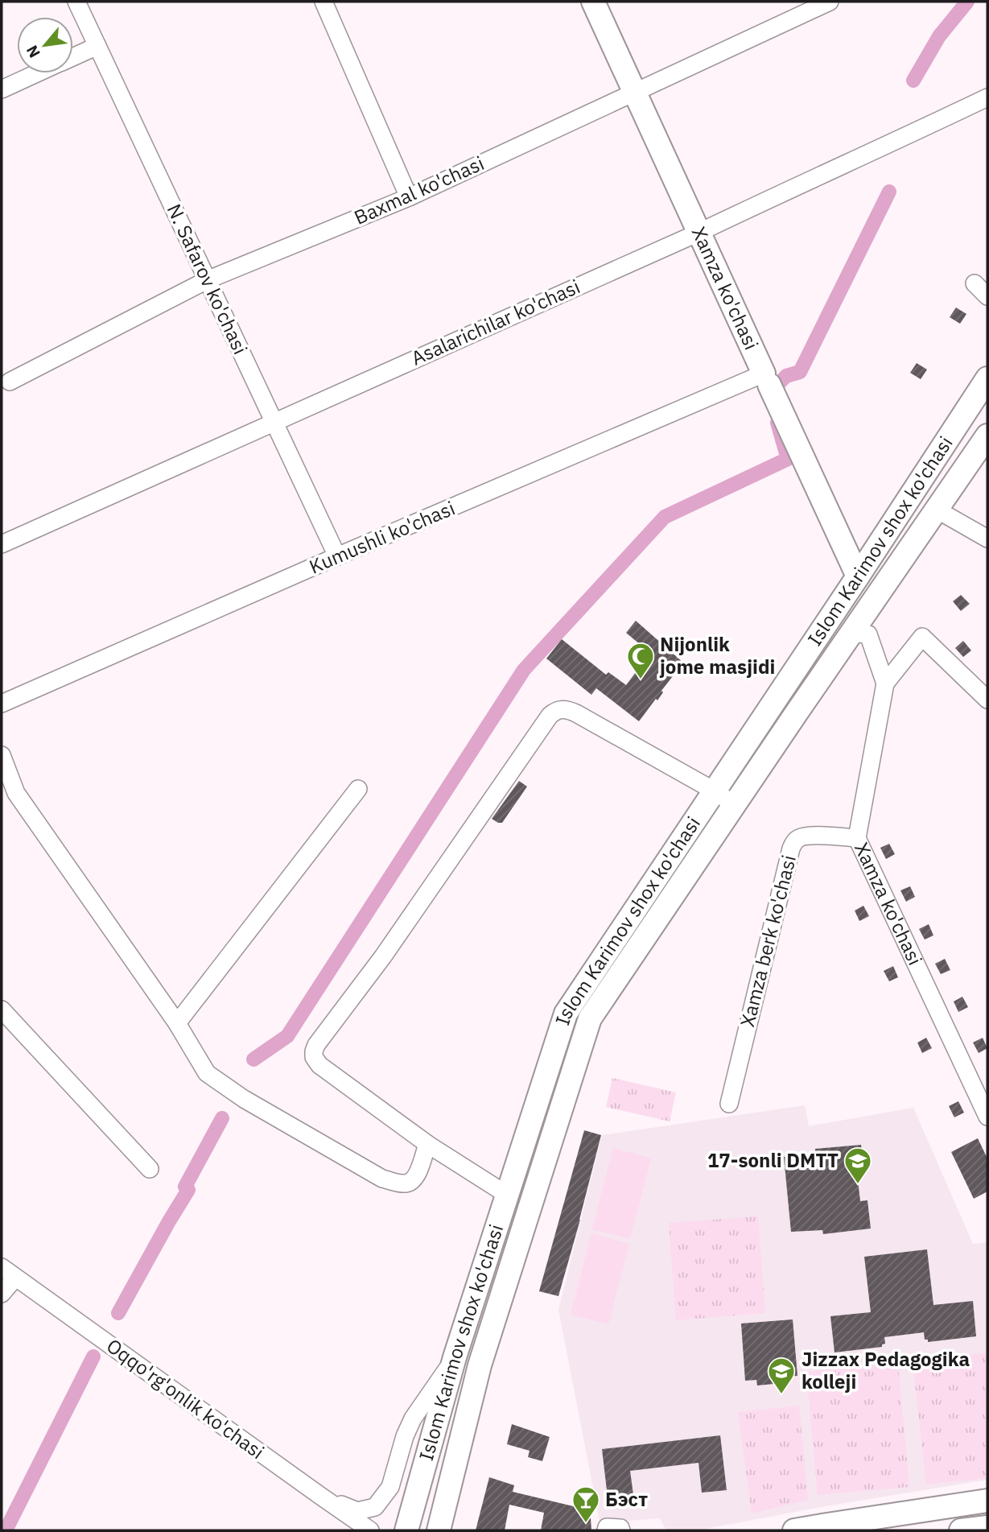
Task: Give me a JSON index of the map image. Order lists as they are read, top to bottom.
{
  "streets": {
    "main road": ["Xamza ko'chasi", "Islom Karimov shox ko'chasi"],
    "street": [
      "Baxmal ko'chasi",
      "N. Safarov ko'chasi",
      "Asalarichilar ko'chasi",
      "Kumushli ko'chasi",
      "Xamza berk ko'chasi",
      "Oqqo'rg'onlik ko'chasi"
    ]
  },
  "crossings": [
    ["Baxmal ko'chasi", "N. Safarov ko'chasi"],
    ["Baxmal ko'chasi", "Xamza ko'chasi"],
    ["N. Safarov ko'chasi", "Asalarichilar ko'chasi"],
    ["N. Safarov ko'chasi", "Kumushli ko'chasi"],
    ["Xamza ko'chasi", "Asalarichilar ko'chasi"],
    ["Xamza ko'chasi", "Kumushli ko'chasi"],
    ["Xamza ko'chasi", "Islom Karimov shox ko'chasi"],
    ["Xamza ko'chasi", "Xamza berk ko'chasi"]
  ],
  "places": {
    "mosque": ["Nijonlik jome masjidi"],
    "school or university": ["17-sonli DMTT", "Jizzax Pedagogika kolleji"],
    "bar": ["Бэст"]
  },
  "north": "bottom left"
}
